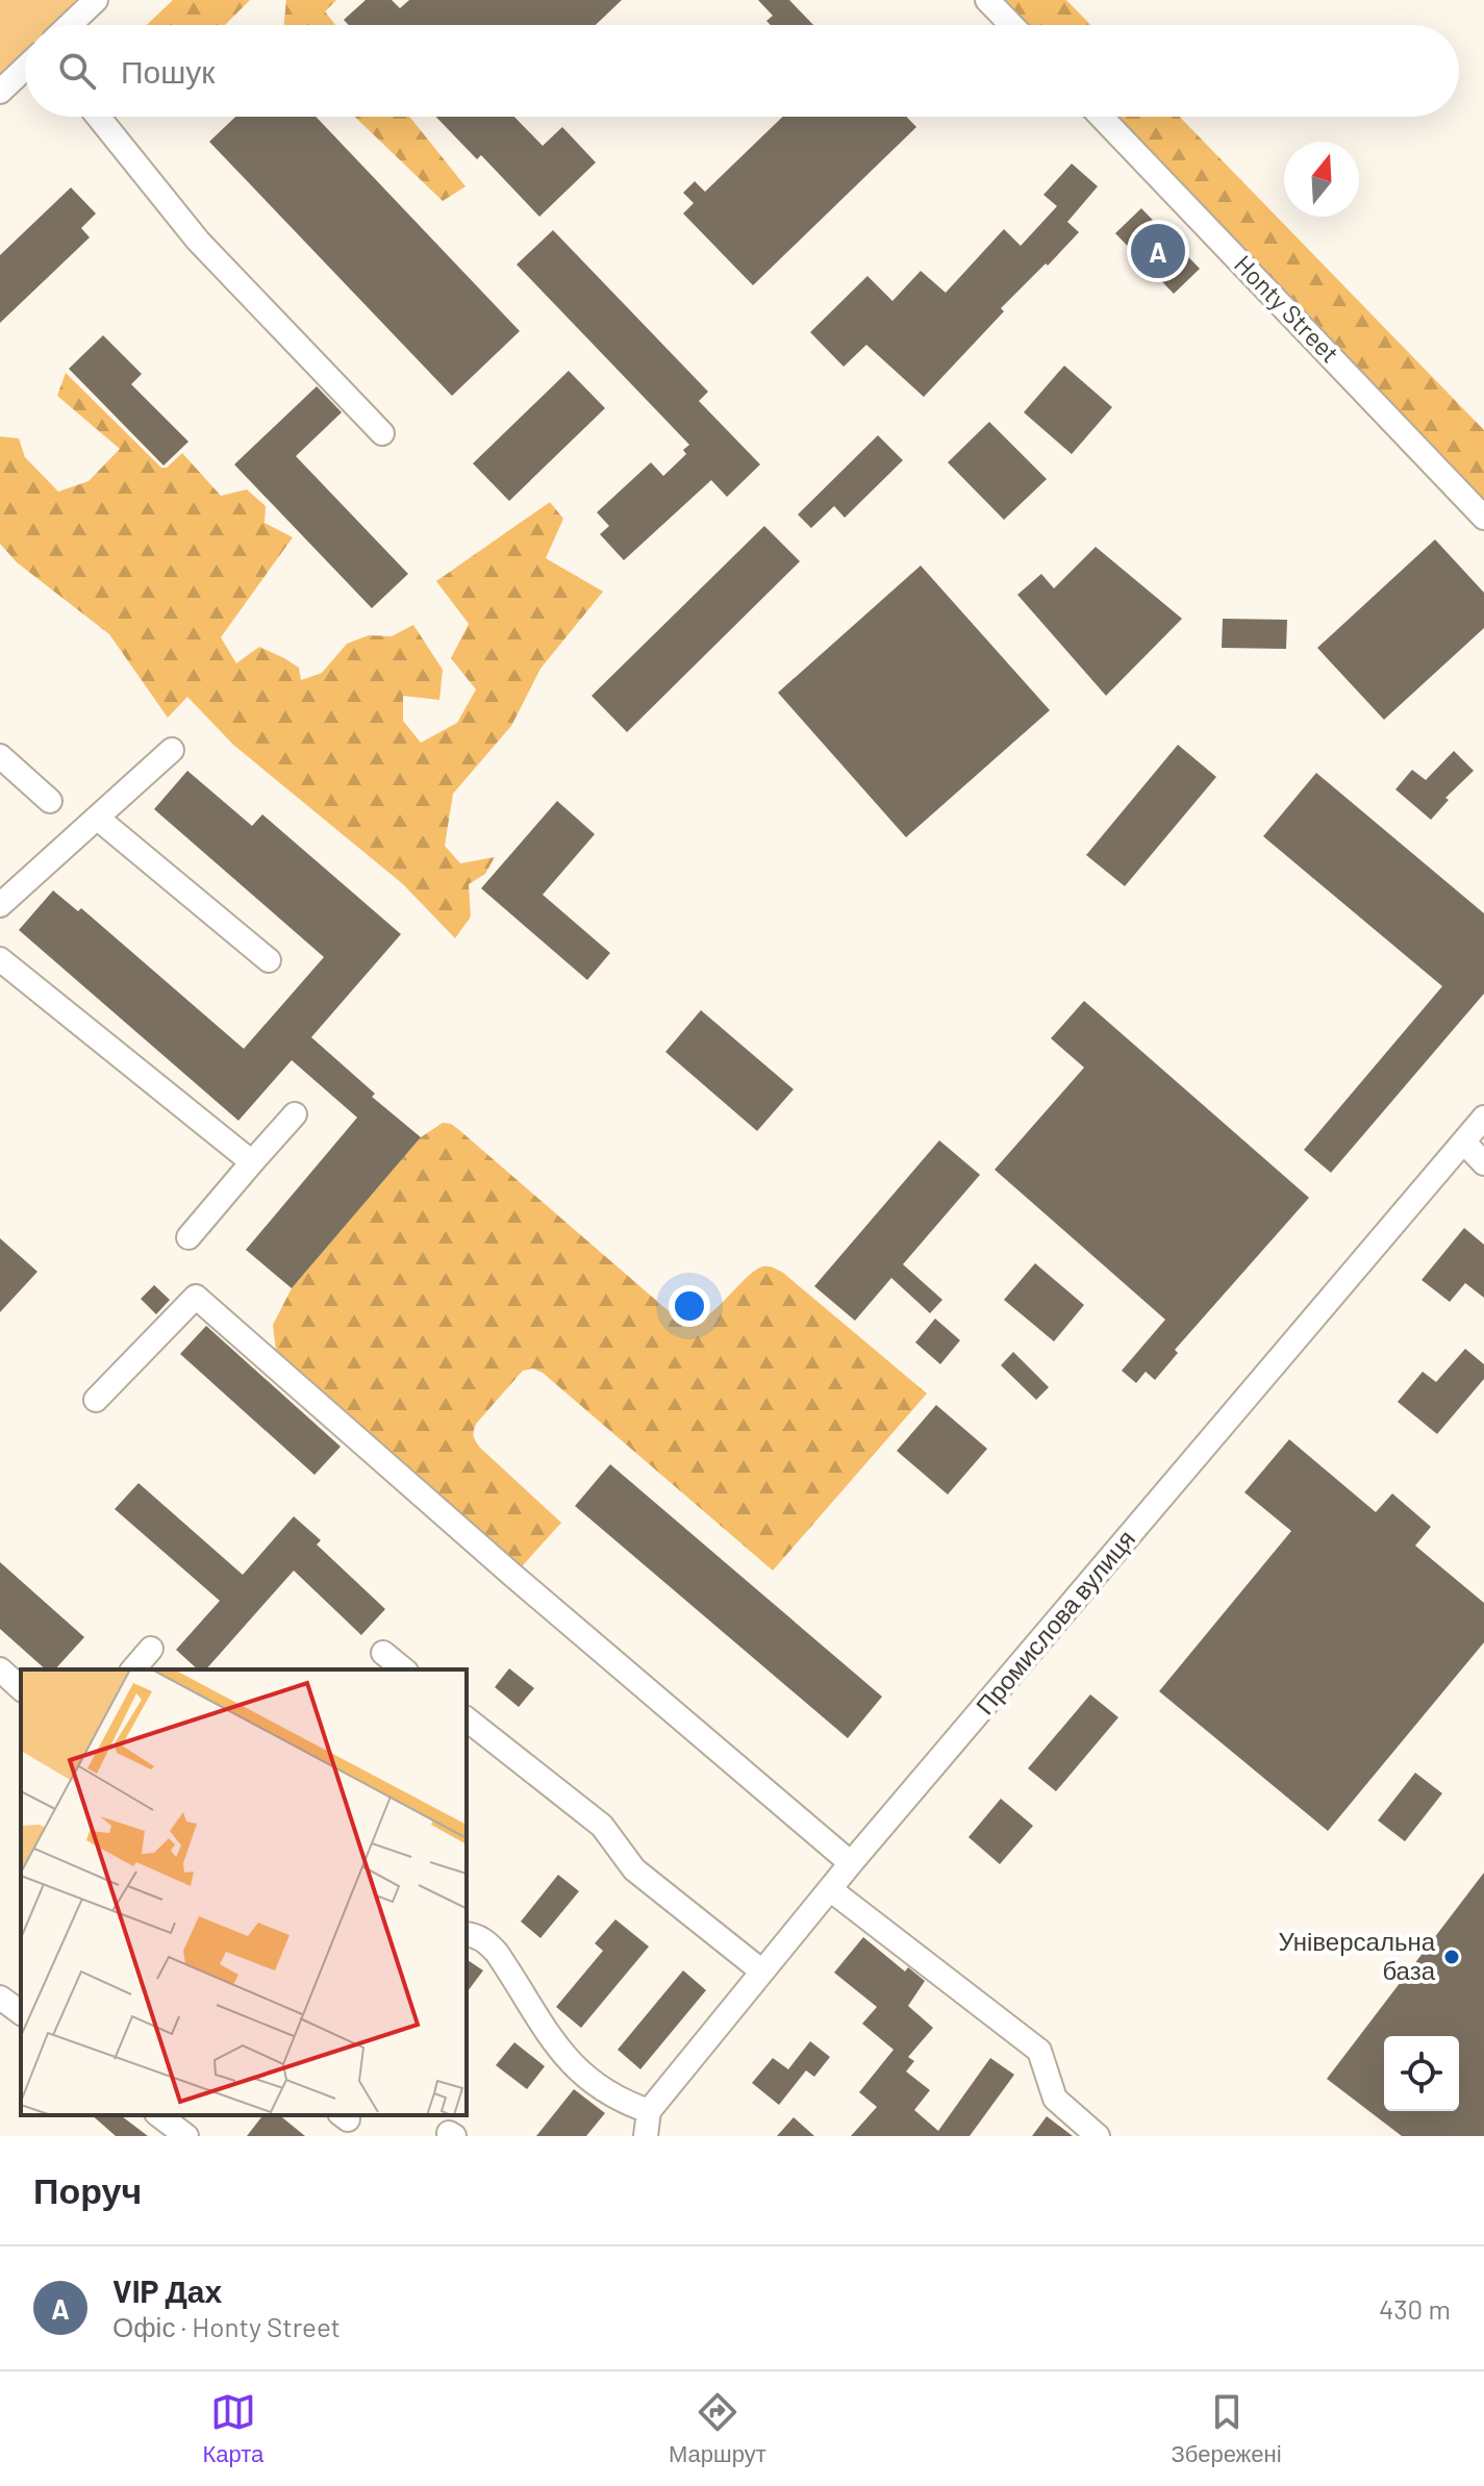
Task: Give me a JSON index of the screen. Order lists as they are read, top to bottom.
{
  "streets": {
    "street": ["Honty Street", "Промислова вулиця"]
  },
  "places": ["Універсальна база"],
  "north": "top",
  "page": {
    "search": "Пошук",
    "pins": "A",
    "heading": "Поруч",
    "list": [
      {
        "mark": "A",
        "name": "VIP Дах",
        "note": "Офіс · Honty Street",
        "value": "430 m"
      }
    ],
    "nav": ["Карта", "Маршрут", "Збережені"]
  }
}
